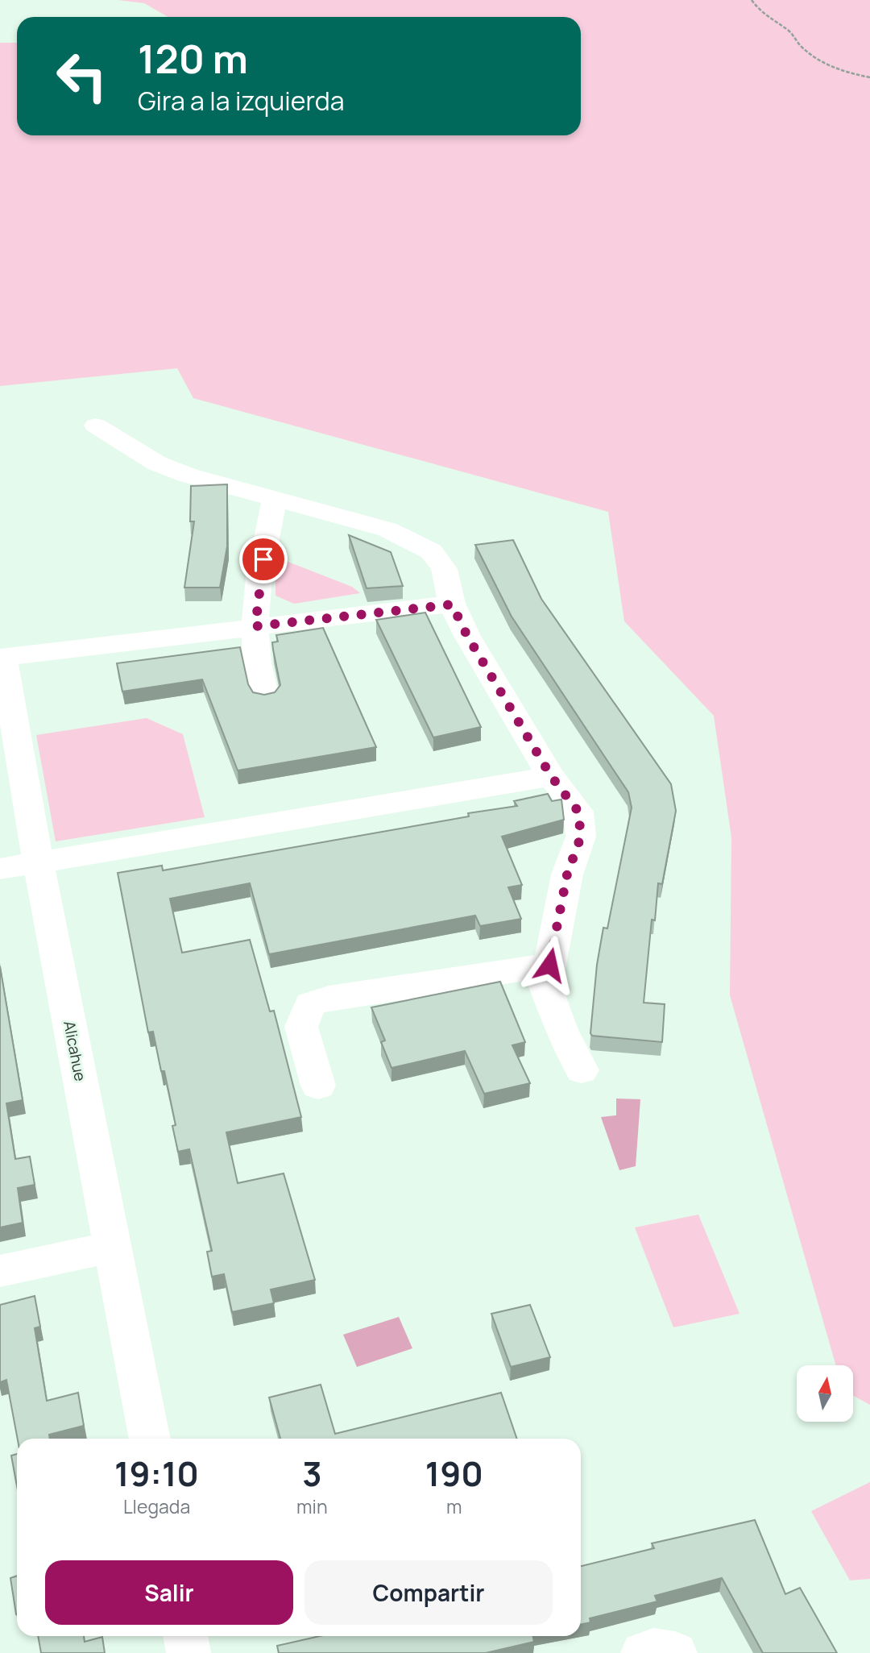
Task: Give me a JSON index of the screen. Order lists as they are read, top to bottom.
{
  "streets": {
    "street": ["Alicahue"]
  },
  "north": "top",
  "page": {
    "turn": ["120 m", "Gira a la izquierda"],
    "eta": [
      "19:10",
      "Llegada",
      "3",
      "min",
      "190",
      "m"
    ],
    "buttons": ["Salir", "Compartir"]
  }
}
